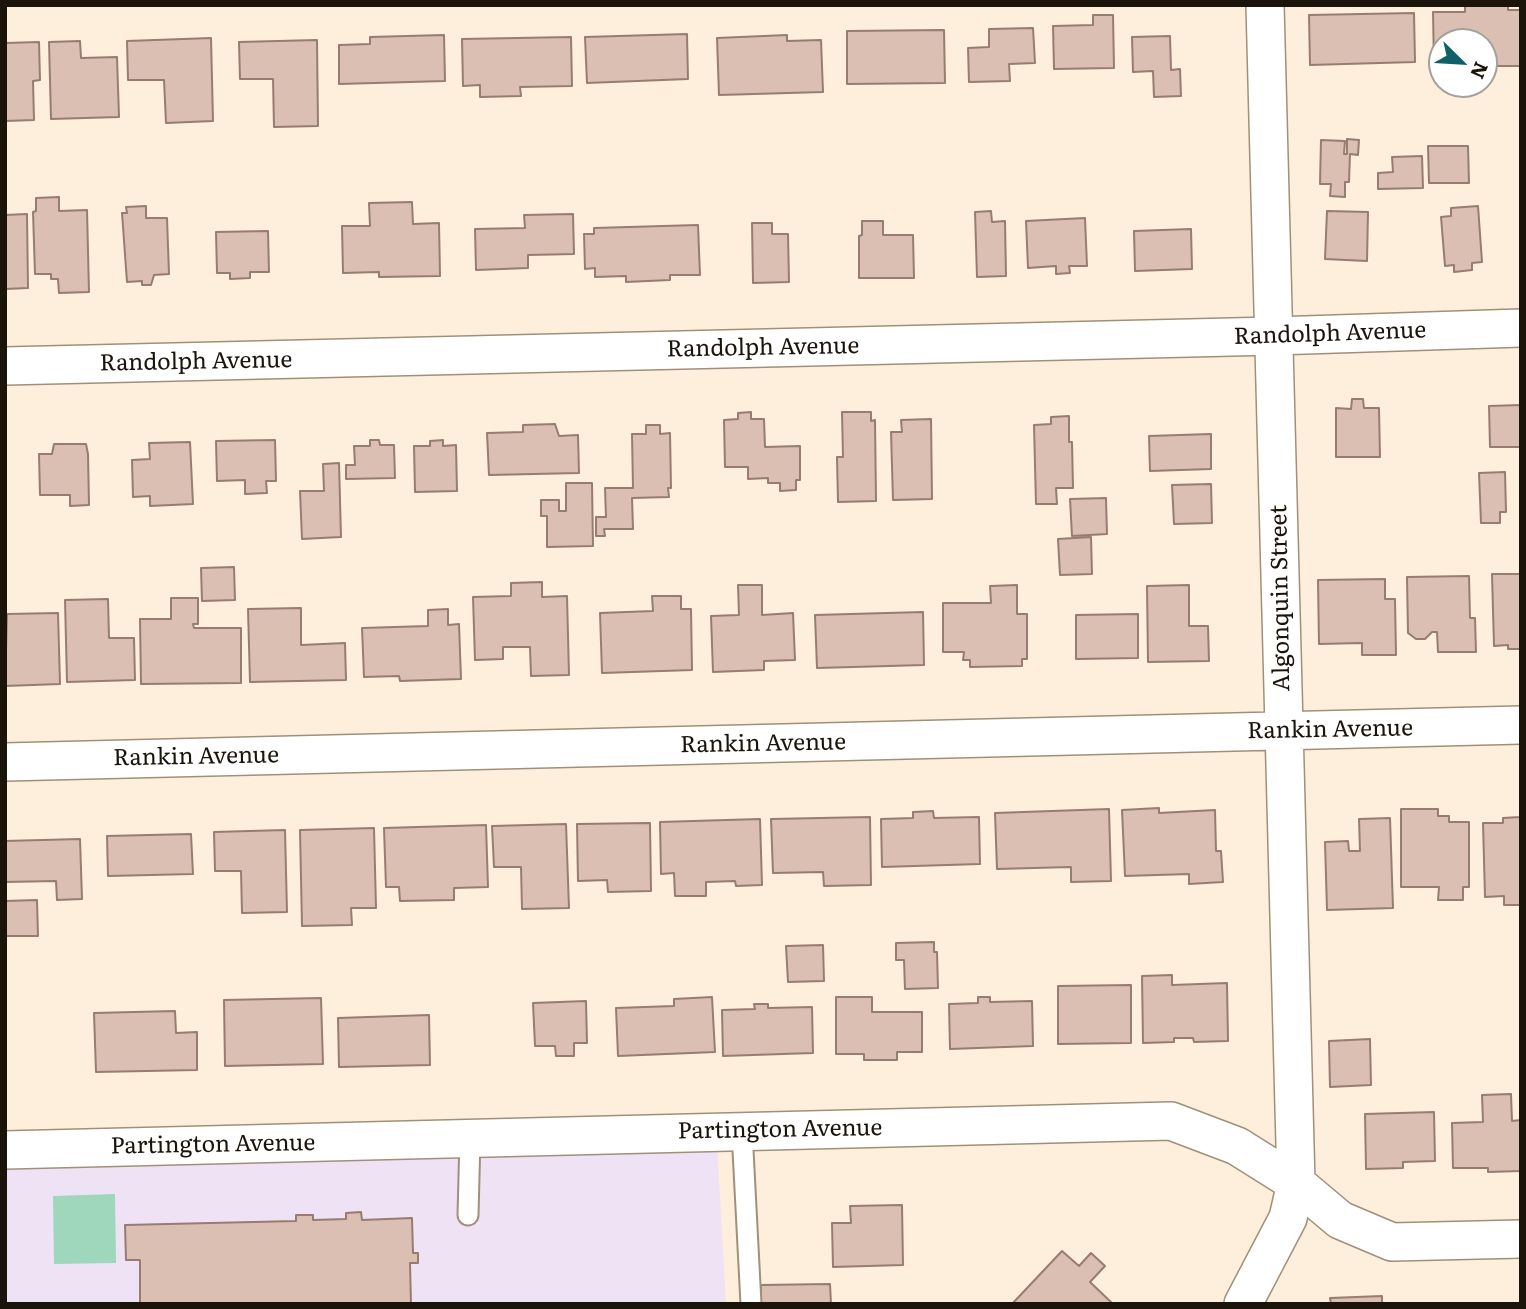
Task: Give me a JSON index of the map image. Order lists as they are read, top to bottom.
{
  "streets": {
    "street": [
      "Randolph Avenue",
      "Algonquin Street",
      "Rankin Avenue",
      "Partington Avenue"
    ]
  },
  "crossings": [
    ["Randolph Avenue", "Algonquin Street"],
    ["Algonquin Street", "Rankin Avenue"],
    ["Algonquin Street", "Partington Avenue"]
  ],
  "north": "bottom right"
}
